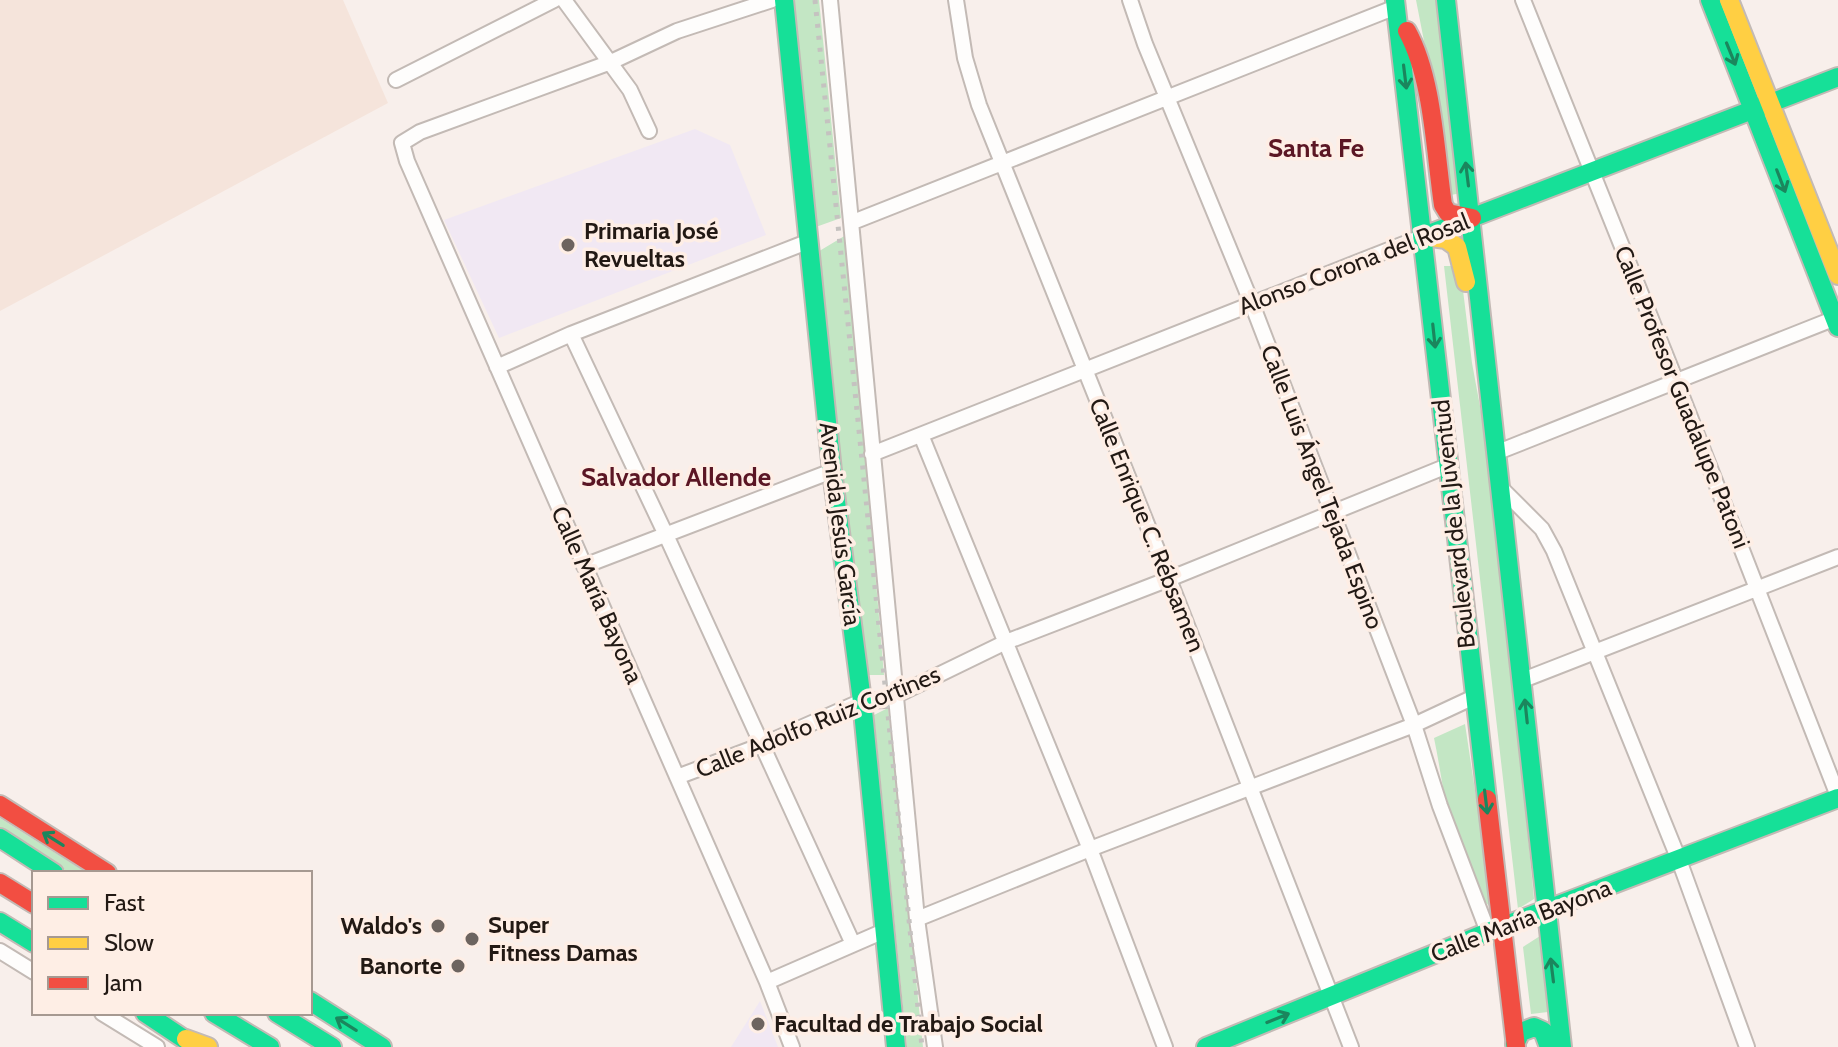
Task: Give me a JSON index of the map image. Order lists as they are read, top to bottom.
{
  "streets": {
    "main road": [
      "Alonso Corona del Rosal",
      "Avenida Jesús García",
      "Boulevard de la Juventud",
      "Calle María Bayona"
    ],
    "street": [
      "Calle Profesor Guadalupe Patoni",
      "Calle Luis Ángel Tejada Espino",
      "Calle Enrique C. Rébsamen",
      "Calle Adolfo Ruiz Cortines"
    ]
  },
  "crossings": [
    ["Alonso Corona del Rosal", "Calle Profesor Guadalupe Patoni"],
    ["Alonso Corona del Rosal", "Calle Luis Ángel Tejada Espino"],
    ["Alonso Corona del Rosal", "Avenida Jesús García"],
    ["Alonso Corona del Rosal", "Boulevard de la Juventud"],
    ["Alonso Corona del Rosal", "Calle Enrique C. Rébsamen"],
    ["Calle Profesor Guadalupe Patoni", "Calle María Bayona"],
    ["Calle Luis Ángel Tejada Espino", "Boulevard de la Juventud"],
    ["Calle Luis Ángel Tejada Espino", "Calle María Bayona"],
    ["Calle Luis Ángel Tejada Espino", "Calle Adolfo Ruiz Cortines"],
    ["Avenida Jesús García", "Calle Adolfo Ruiz Cortines"],
    ["Boulevard de la Juventud", "Calle María Bayona"],
    ["Boulevard de la Juventud", "Calle Adolfo Ruiz Cortines"],
    ["Calle Enrique C. Rébsamen", "Calle María Bayona"],
    ["Calle Enrique C. Rébsamen", "Calle Adolfo Ruiz Cortines"],
    ["Calle María Bayona", "Calle Adolfo Ruiz Cortines"]
  ],
  "districts": ["Santa Fe", "Salvador Allende"],
  "places": [
    "Primaria José Revueltas",
    "Waldo's",
    "Super Fitness Damas",
    "Banorte",
    "Facultad de Trabajo Social"
  ],
  "legend": ["Fast", "Slow", "Jam"]
}
